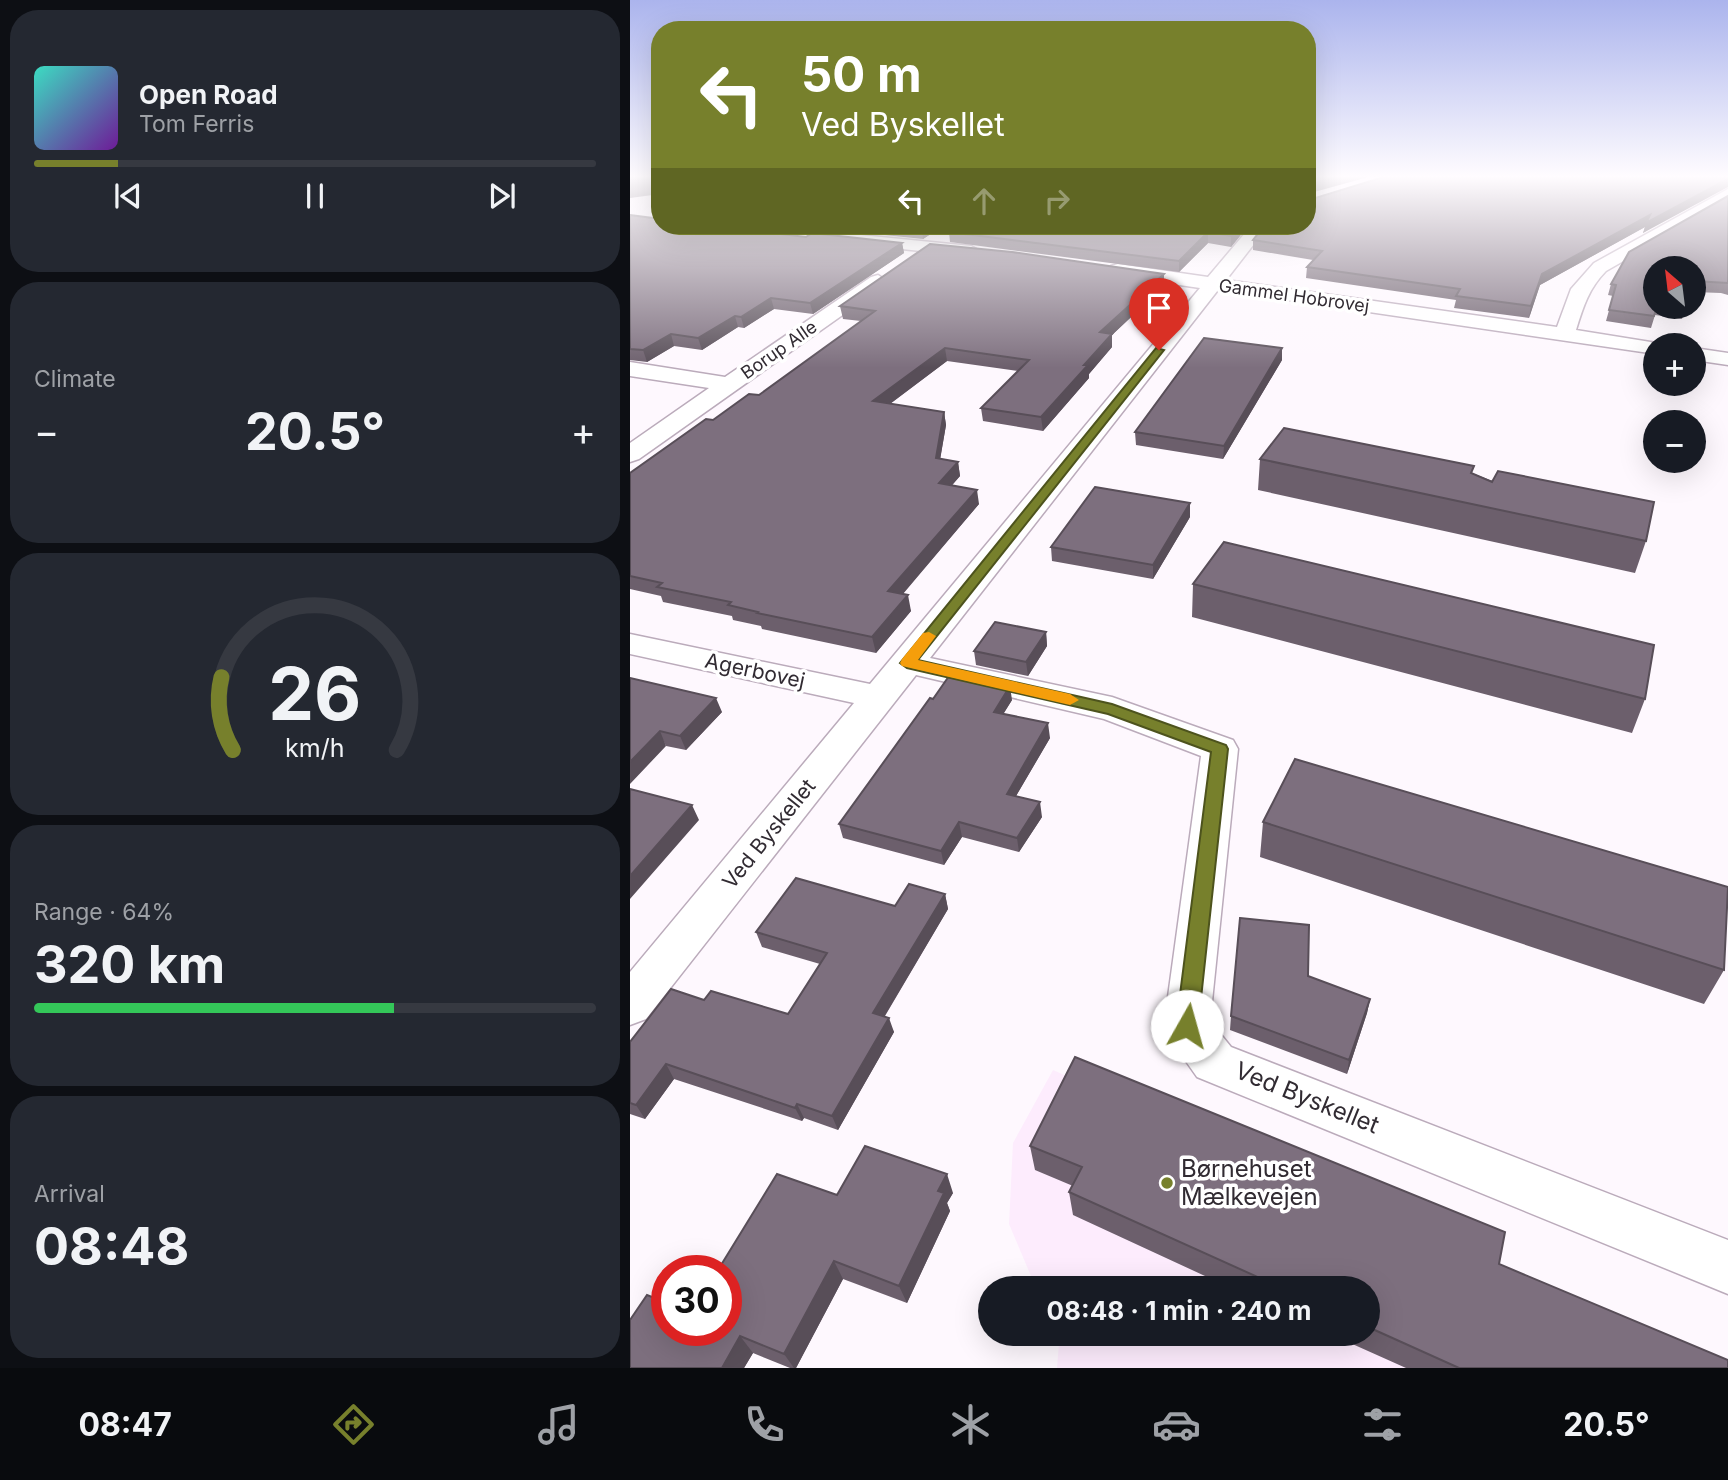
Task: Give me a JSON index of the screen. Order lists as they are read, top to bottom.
{
  "streets": {
    "street": [
      "Gammel Hobrovej",
      "Borup Alle",
      "Agerbovej",
      "Ved Byskellet"
    ]
  },
  "crossings": [
    ["Gammel Hobrovej", "Ved Byskellet"],
    ["Agerbovej", "Ved Byskellet"]
  ],
  "places": ["Børnehuset Mælkevejen"],
  "north": "top left",
  "page": {
    "turn": ["50 m", "Ved Byskellet"],
    "song": ["Open Road", "Tom Ferris"],
    "map_buttons": ["+", "−"],
    "tile": [
      "Climate",
      ["Range · 64%", "320 km"],
      ["Arrival", "08:48"]
    ],
    "heat": ["−", "20.5°", "+"],
    "limit": "30",
    "trip": "08:48 · 1 min · 240 m",
    "tabs": ["08:47", "20.5°"],
    "gauge": ["26", "km/h"]
  }
}
